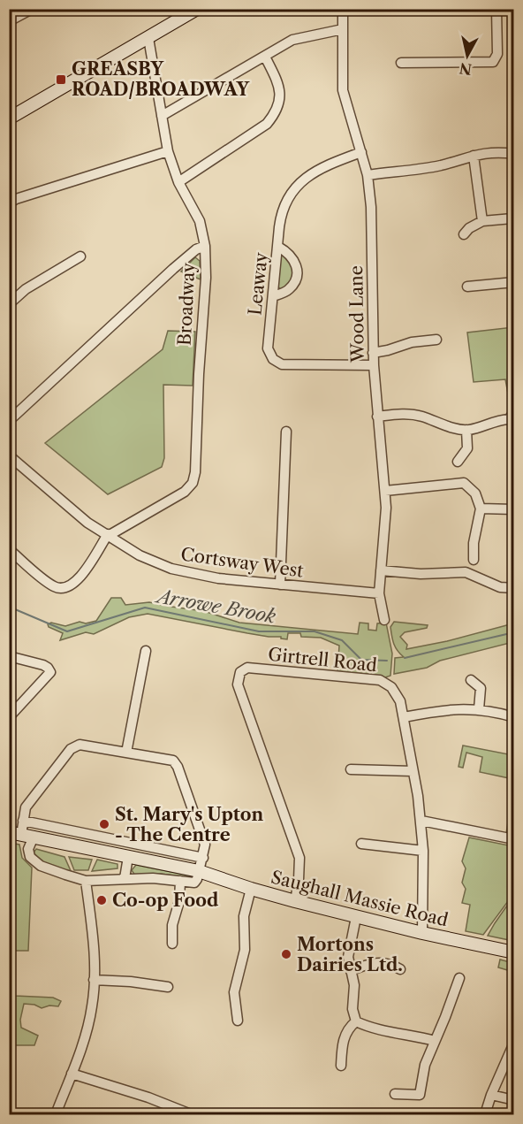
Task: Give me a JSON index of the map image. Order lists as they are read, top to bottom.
{
  "streets": {
    "main road": ["Saughall Massie Road"],
    "street": [
      "Leaway",
      "Broadway",
      "Wood Lane",
      "Cortsway West",
      "Girtrell Road"
    ]
  },
  "crossings": [
    ["Leaway", "Wood Lane"],
    ["Broadway", "Cortsway West"],
    ["Wood Lane", "Cortsway West"],
    ["Girtrell Road", "Saughall Massie Road"]
  ],
  "water": ["Arrowe Brook"],
  "places": {
    "transit": ["GREASBY ROAD/BROADWAY"],
    "other": ["St. Mary's Upton - The Centre", "Co-op Food", "Mortons Dairies Ltd."]
  },
  "north": "bottom"
}
